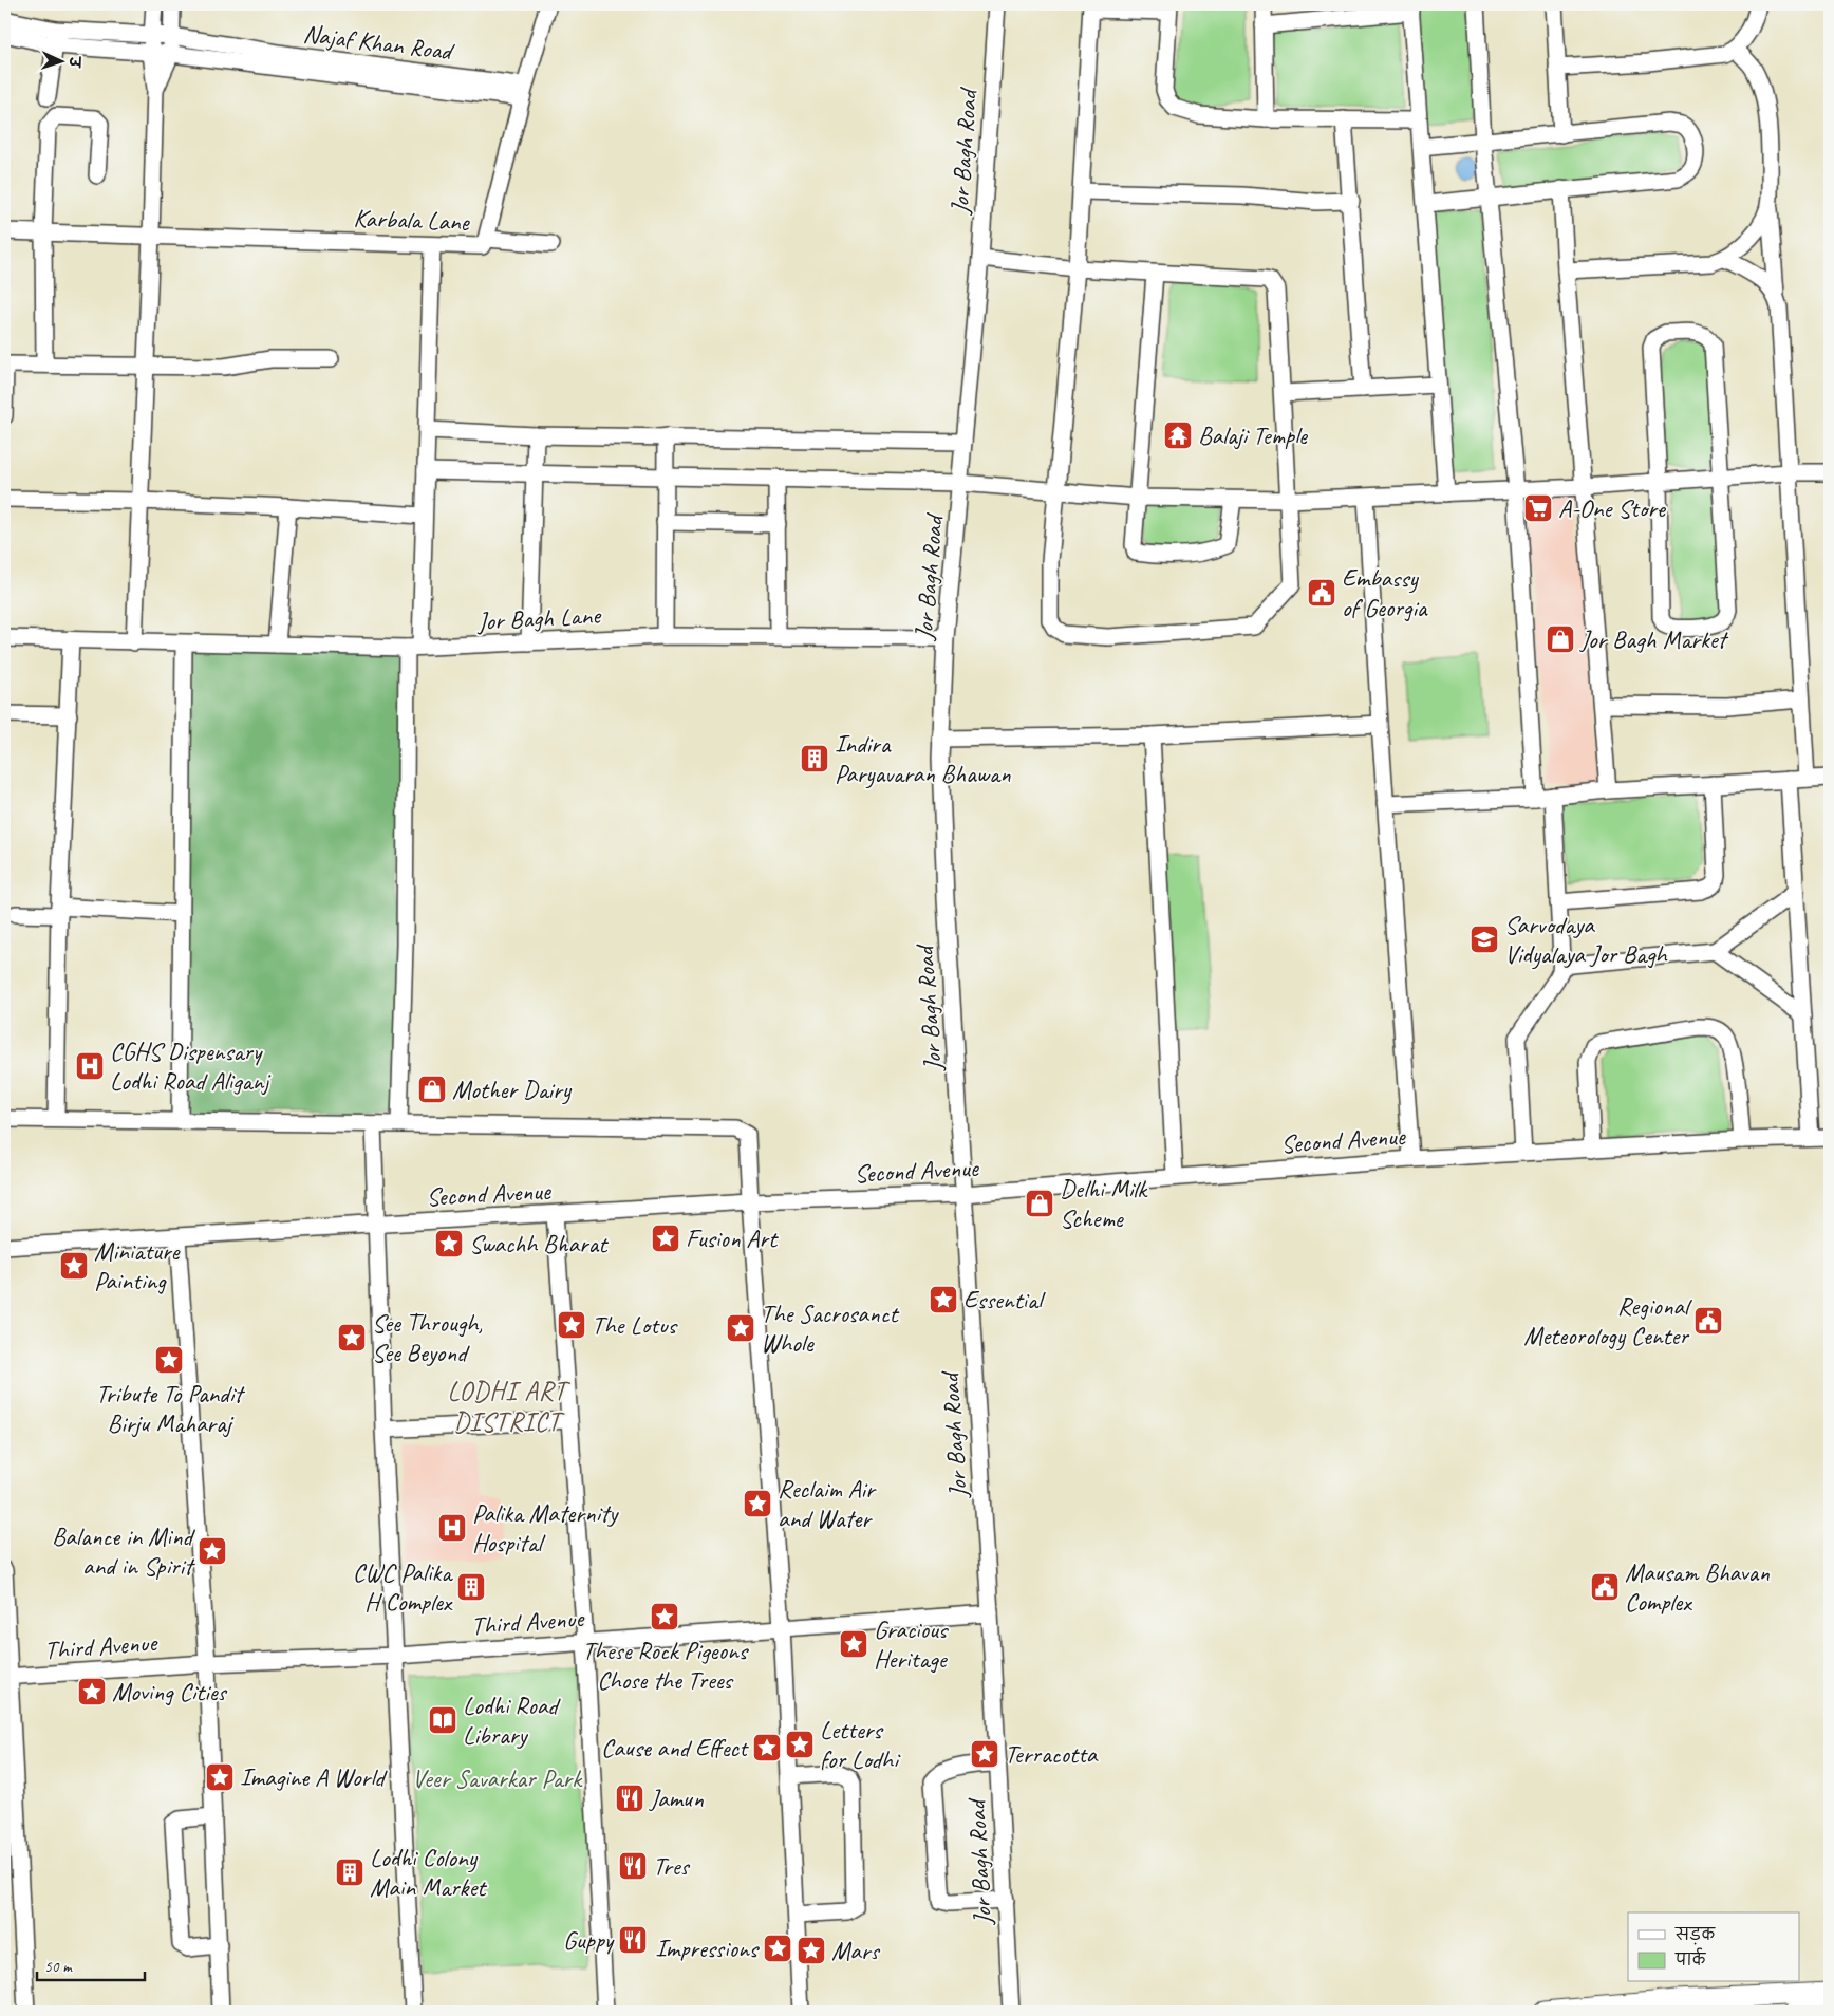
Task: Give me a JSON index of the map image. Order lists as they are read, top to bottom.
{
  "streets": {
    "street": [
      "Najaf Khan Road",
      "Jor Bagh Road",
      "Karbala Lane",
      "Jor Bagh Lane",
      "Second Avenue",
      "Third Avenue"
    ]
  },
  "crossings": [
    ["Najaf Khan Road", "Karbala Lane"],
    ["Jor Bagh Road", "Jor Bagh Lane"],
    ["Jor Bagh Road", "Second Avenue"],
    ["Jor Bagh Road", "Third Avenue"]
  ],
  "districts": ["LODHI ART DISTRICT"],
  "parks": ["Veer Savarkar Park"],
  "places": {
    "temple": ["Balaji Temple"],
    "supermarket": ["A-One Store"],
    "public building": ["Embassy of Georgia", "Regional Meteorology Center", "Mausam Bhavan Complex"],
    "shop": ["Jor Bagh Market", "Mother Dairy", "Delhi Milk Scheme"],
    "building": ["Indira Paryavaran Bhawan", "CWC Palika H Complex", "Lodhi Colony Main Market"],
    "school or university": ["Sarvodaya Vidyalaya Jor Bagh"],
    "hospital": ["CGHS Dispensary Lodhi Road Aliganj", "Palika Maternity Hospital"],
    "place": [
      "Fusion Art",
      "Swachh Bharat",
      "Miniature Painting",
      "Essential",
      "The Lotus",
      "The Sacrosanct Whole",
      "See Through, See Beyond",
      "Tribute To Pandit Birju Maharaj",
      "Reclaim Air and Water",
      "Balance in Mind and in Spirit",
      "These Rock Pigeons Chose the Trees",
      "Gracious Heritage",
      "Moving Cities",
      "Letters for Lodhi",
      "Cause and Effect",
      "Terracotta",
      "Imagine A World",
      "Impressions",
      "Mars"
    ],
    "library": ["Lodhi Road Library"],
    "restaurant": ["Jamun", "Tres", "Guppy"]
  },
  "legend": ["सड़क", "पार्क"],
  "scale_bar": "50 m",
  "north": "right"
}
